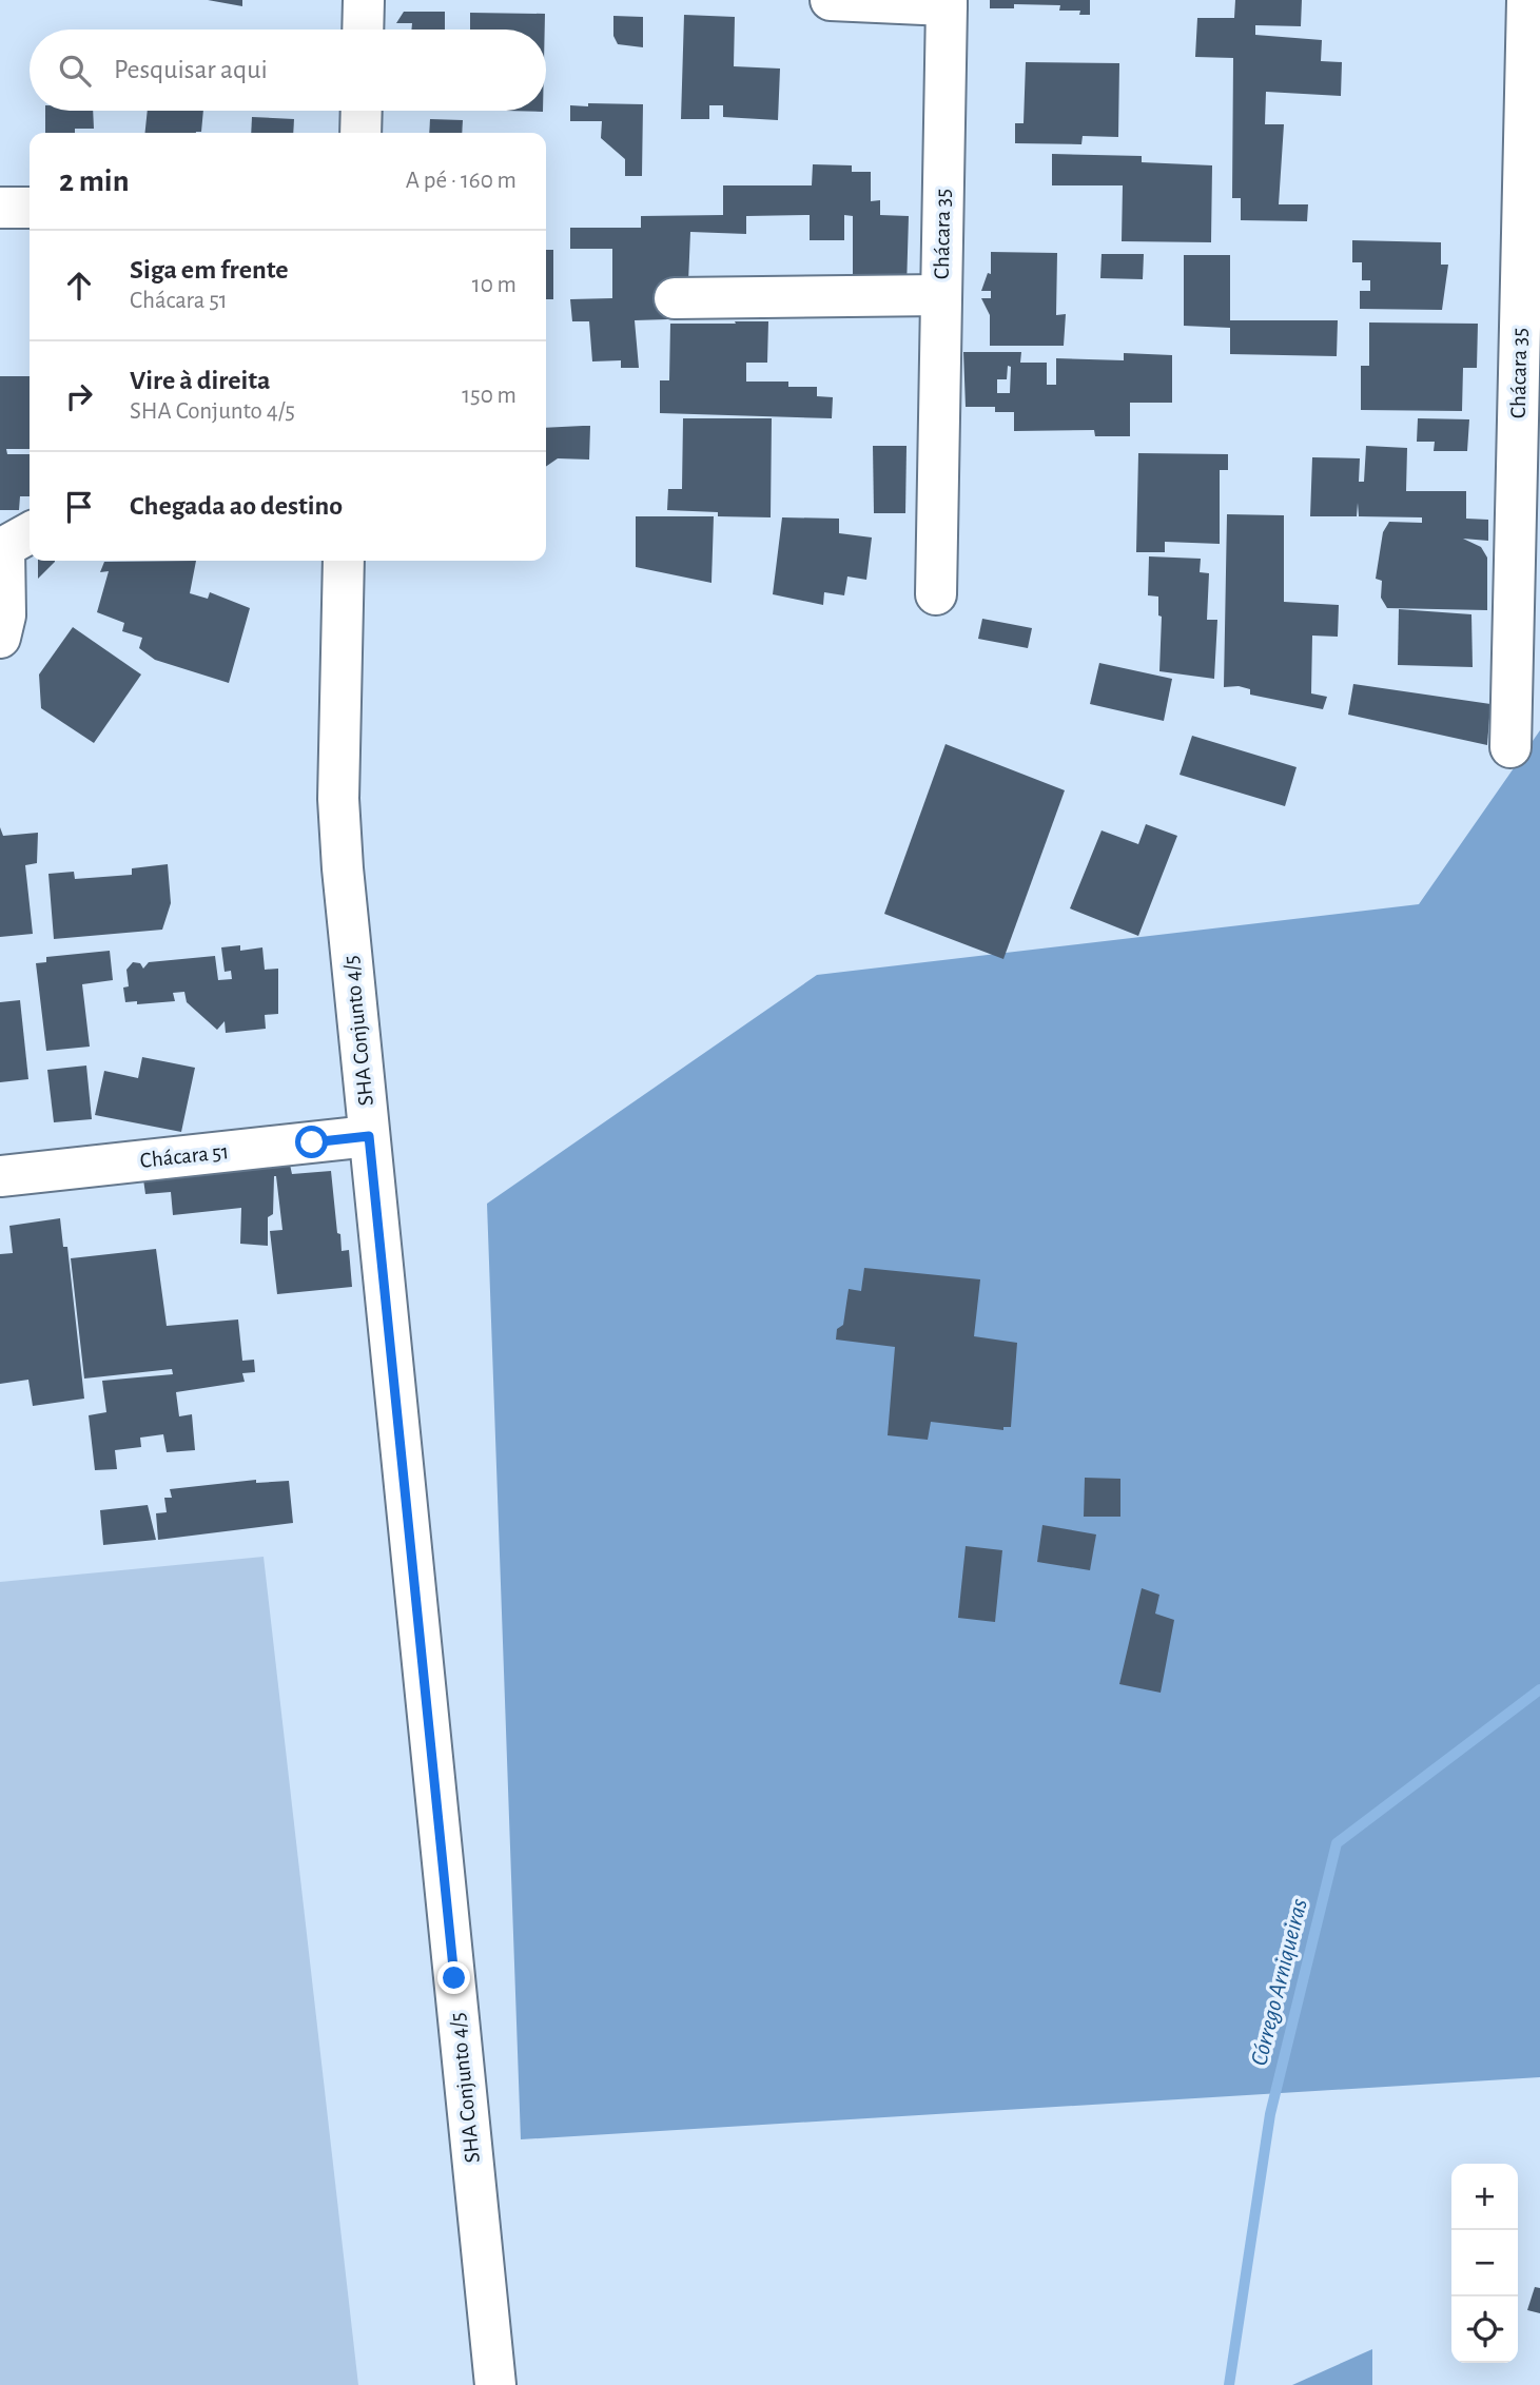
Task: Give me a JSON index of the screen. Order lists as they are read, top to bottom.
{
  "streets": {
    "street": ["Chácara 35", "SHA Conjunto 4/5", "Chácara 51"]
  },
  "crossings": [
    ["SHA Conjunto 4/5", "Chácara 51"]
  ],
  "water": ["Córrego Arniqueiras"],
  "page": {
    "search": "Pesquisar aqui",
    "heading": ["2 min", "A pé · 160 m"],
    "list": [
      ["Siga em frente", "Chácara 51", "10 m"],
      ["Vire à direita", "SHA Conjunto 4/5", "150 m"],
      "Chegada ao destino"
    ],
    "map_buttons": ["+", "−"]
  }
}
